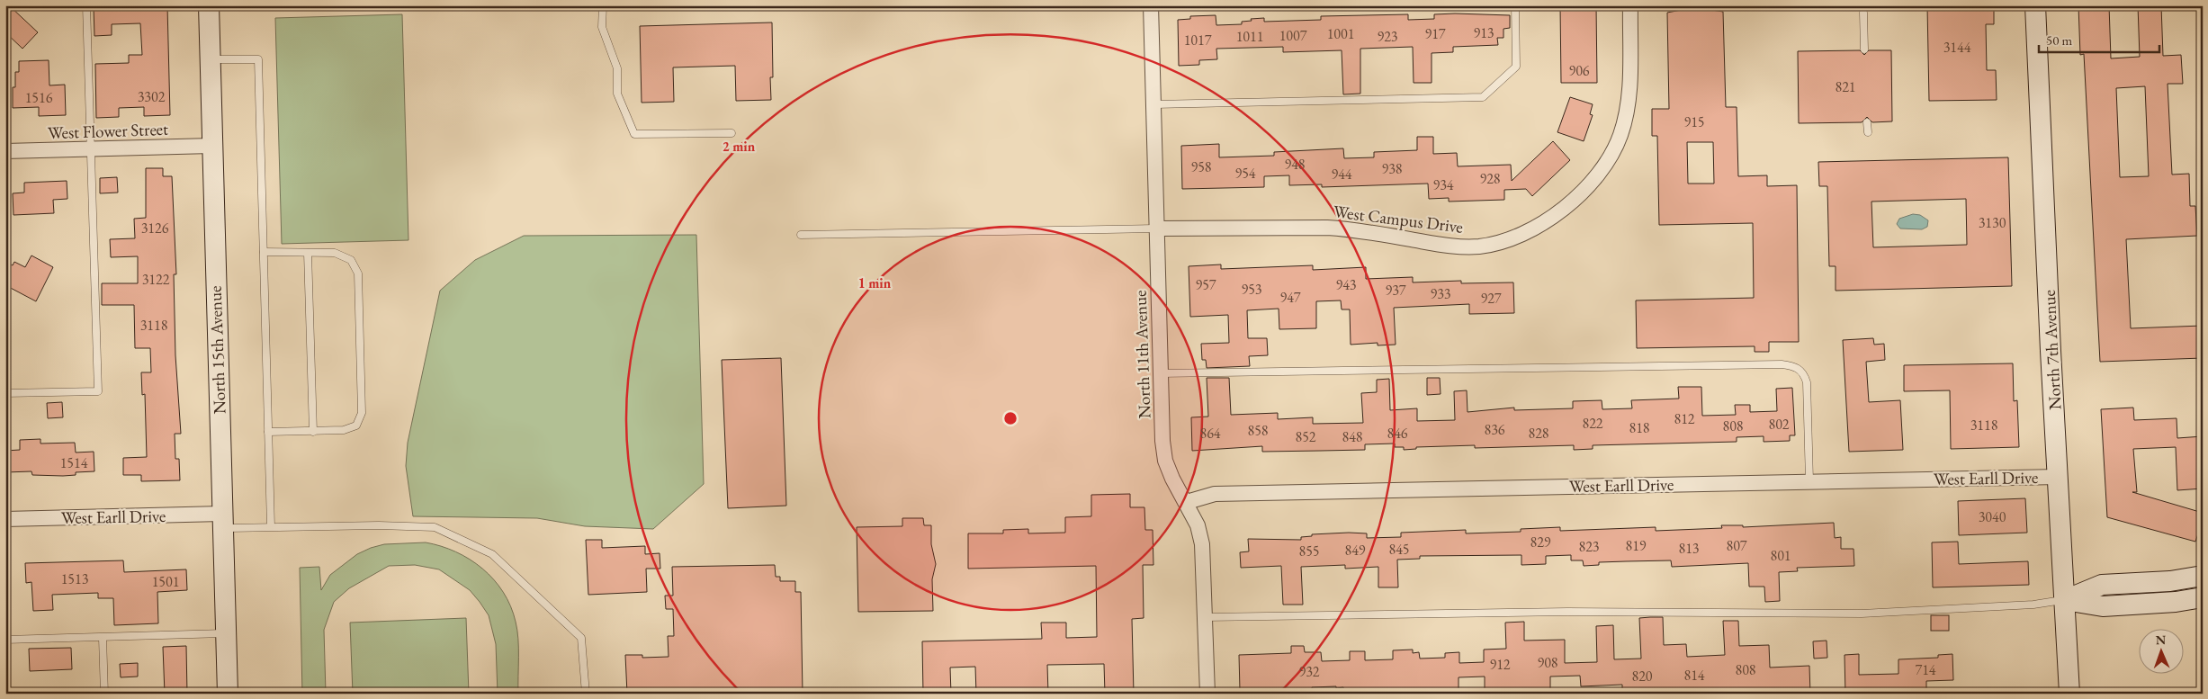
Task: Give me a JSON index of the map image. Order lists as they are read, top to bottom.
{
  "streets": {
    "street": [
      "West Flower Street",
      "West Campus Drive",
      "North 15th Avenue",
      "North 7th Avenue",
      "North 11th Avenue",
      "West Earll Drive"
    ]
  },
  "crossings": [
    ["West Flower Street", "North 15th Avenue"],
    ["West Campus Drive", "North 11th Avenue"],
    ["North 15th Avenue", "West Earll Drive"],
    ["North 7th Avenue", "West Earll Drive"],
    ["North 11th Avenue", "West Earll Drive"]
  ],
  "house_numbers": [
    "913",
    "1001",
    "917",
    "1007",
    "1011",
    "923",
    "1017",
    "3144",
    "906",
    "821",
    "3302",
    "1516",
    "915",
    "948",
    "958",
    "938",
    "954",
    "944",
    "928",
    "934",
    "3130",
    "3126",
    "3122",
    "957",
    "943",
    "953",
    "937",
    "933",
    "947",
    "927",
    "3118",
    "812",
    "822",
    "802",
    "3118",
    "808",
    "818",
    "836",
    "858",
    "864",
    "846",
    "828",
    "852",
    "848",
    "1514",
    "3040",
    "829",
    "819",
    "807",
    "823",
    "813",
    "845",
    "849",
    "855",
    "801",
    "1513",
    "1501",
    "908",
    "912",
    "808",
    "714",
    "932",
    "814",
    "820"
  ],
  "scale_bar": "50 m",
  "north": "top",
  "rings": ["2 min", "1 min"]
}
